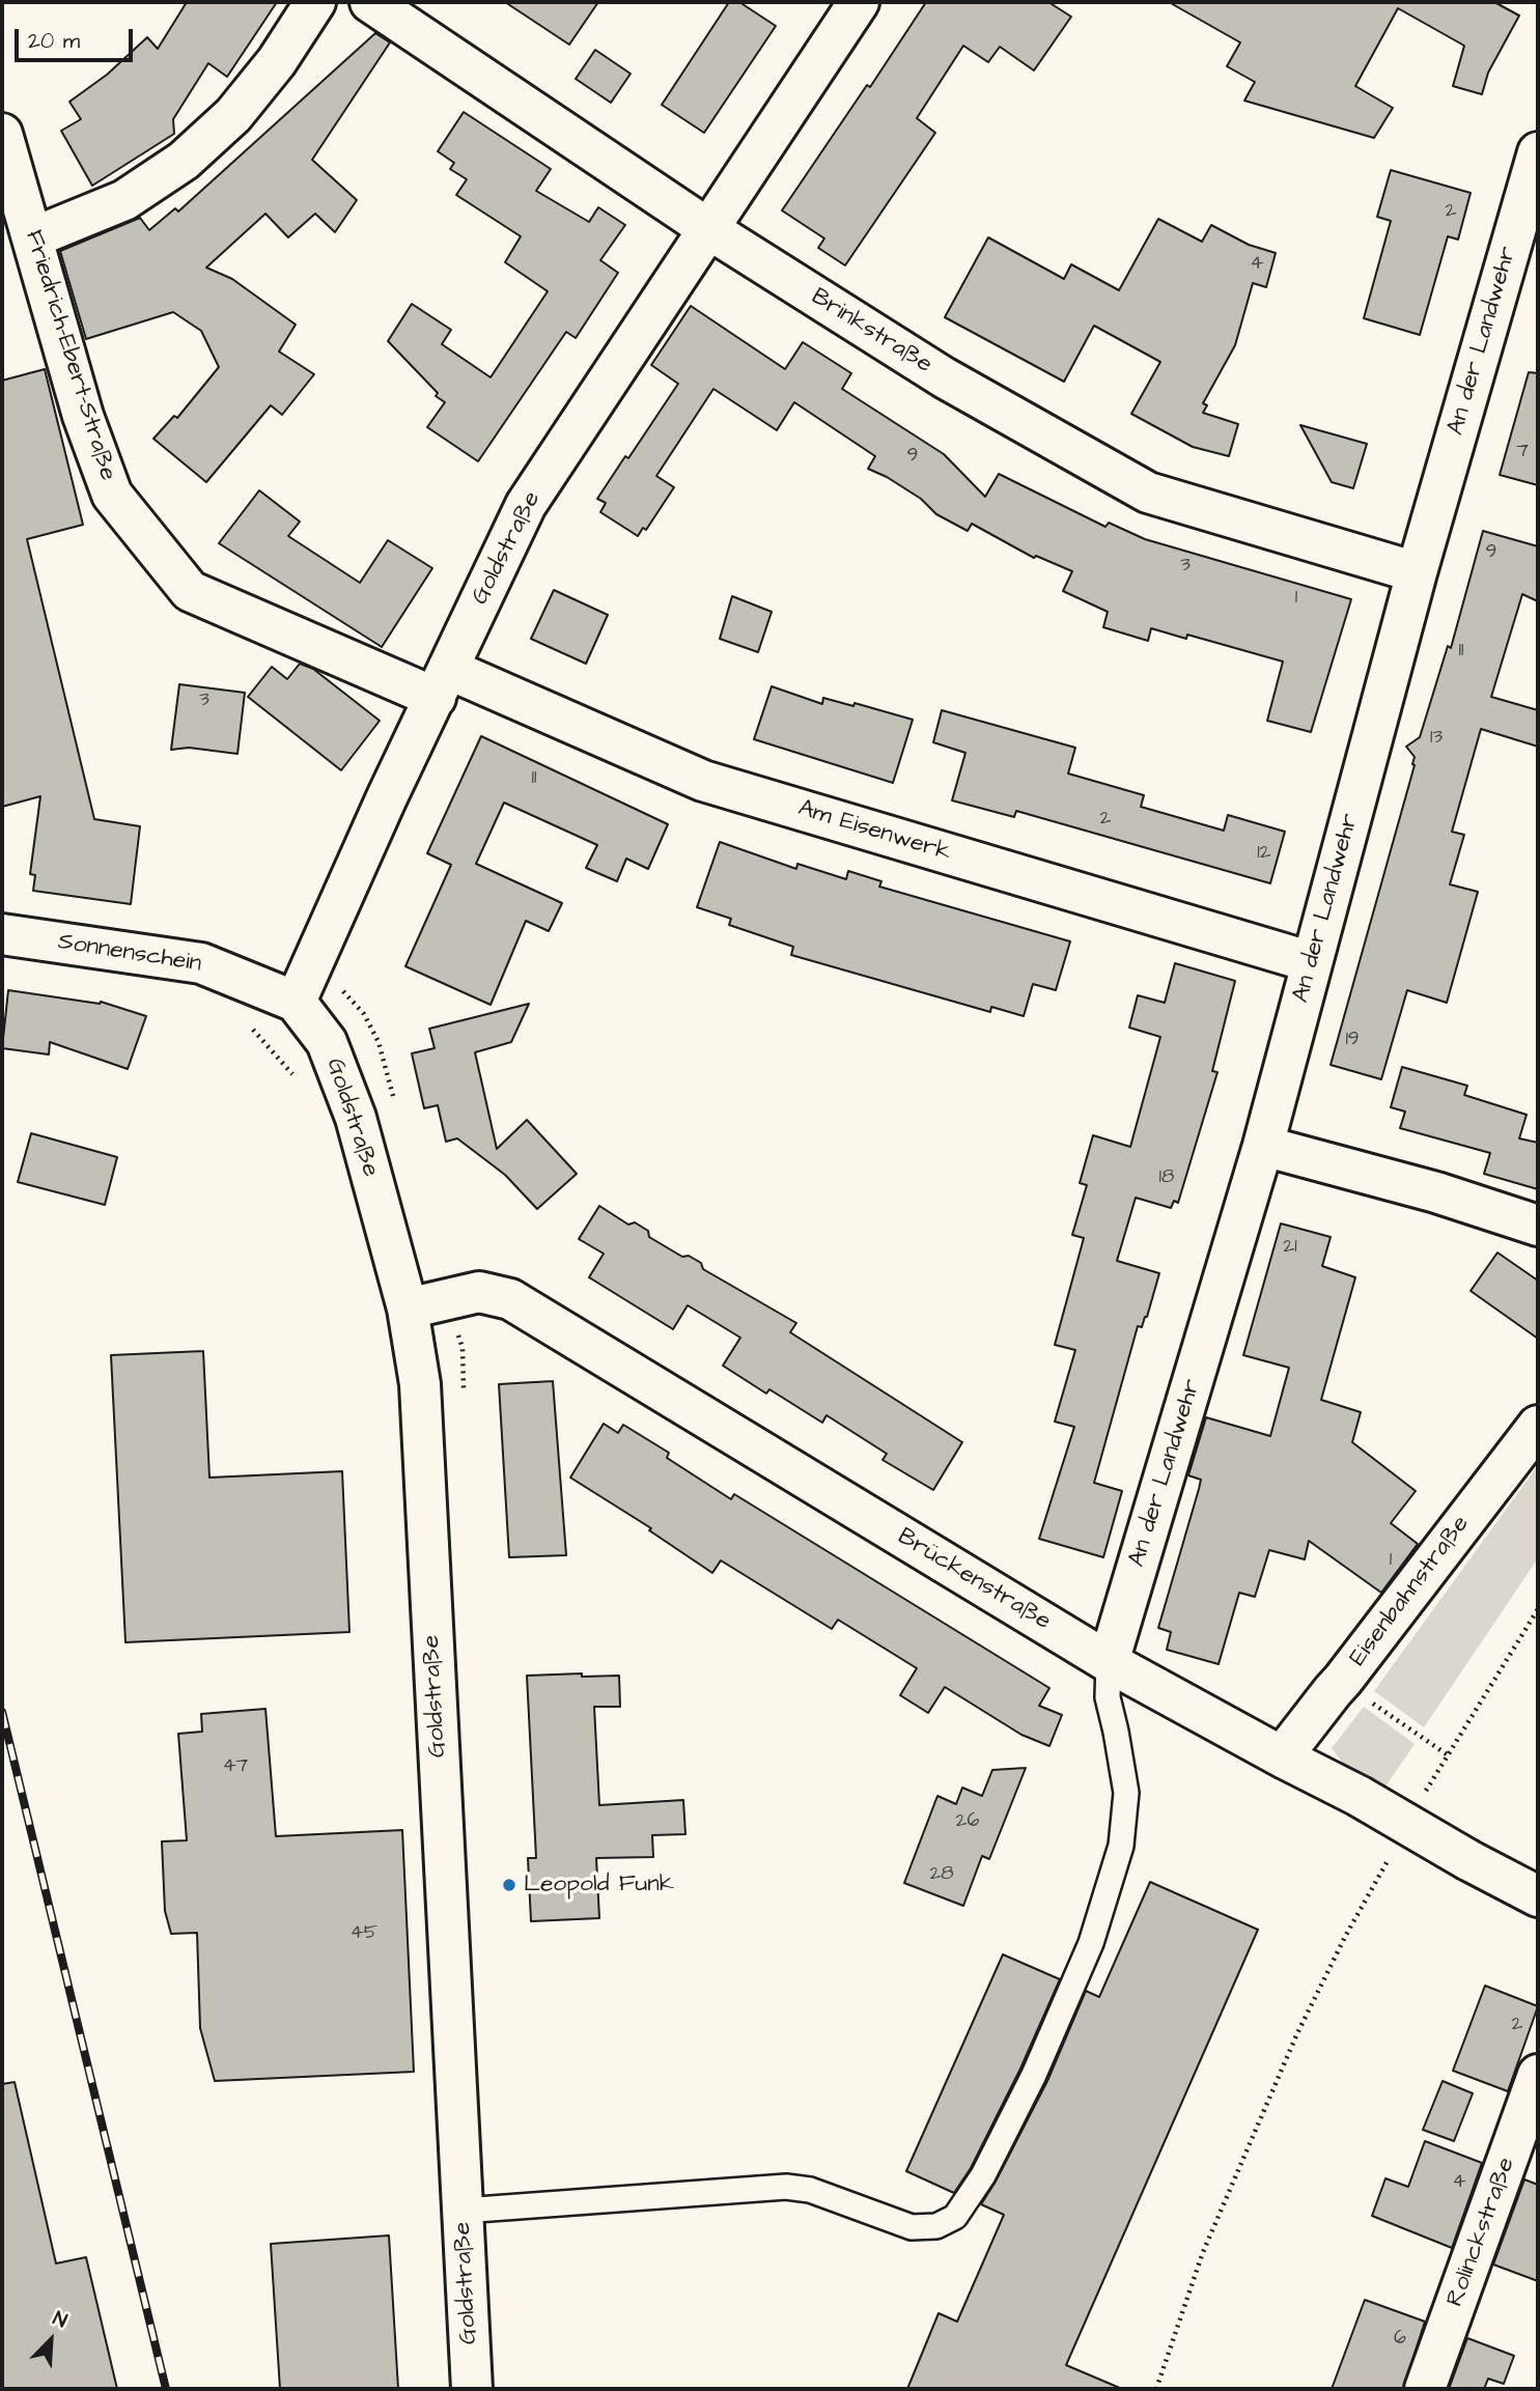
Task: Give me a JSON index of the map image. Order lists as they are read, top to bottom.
{
  "streets": {
    "street": [
      "Brinkstraße",
      "An der Landwehr",
      "Friedrich-Ebert-Straße",
      "Goldstraße",
      "Am Eisenwerk",
      "Sonnenschein",
      "Brückenstraße",
      "Eisenbahnstraße",
      "Rolinckstraße"
    ]
  },
  "crossings": [
    ["Brinkstraße", "An der Landwehr"],
    ["Brinkstraße", "Goldstraße"],
    ["An der Landwehr", "Am Eisenwerk"],
    ["An der Landwehr", "Brückenstraße"],
    ["Friedrich-Ebert-Straße", "Goldstraße"],
    ["Friedrich-Ebert-Straße", "Am Eisenwerk"],
    ["Goldstraße", "Am Eisenwerk"],
    ["Goldstraße", "Sonnenschein"],
    ["Goldstraße", "Brückenstraße"],
    ["Brückenstraße", "Eisenbahnstraße"]
  ],
  "places": ["Leopold Funk"],
  "house_numbers": [
    "2",
    "4",
    "7",
    "9",
    "9",
    "3",
    "1",
    "11",
    "3",
    "13",
    "11",
    "2",
    "12",
    "19",
    "18",
    "21",
    "1",
    "47",
    "26",
    "28",
    "45",
    "2",
    "4",
    "6"
  ],
  "scale_bar": "20 m",
  "north": "top right"
}
